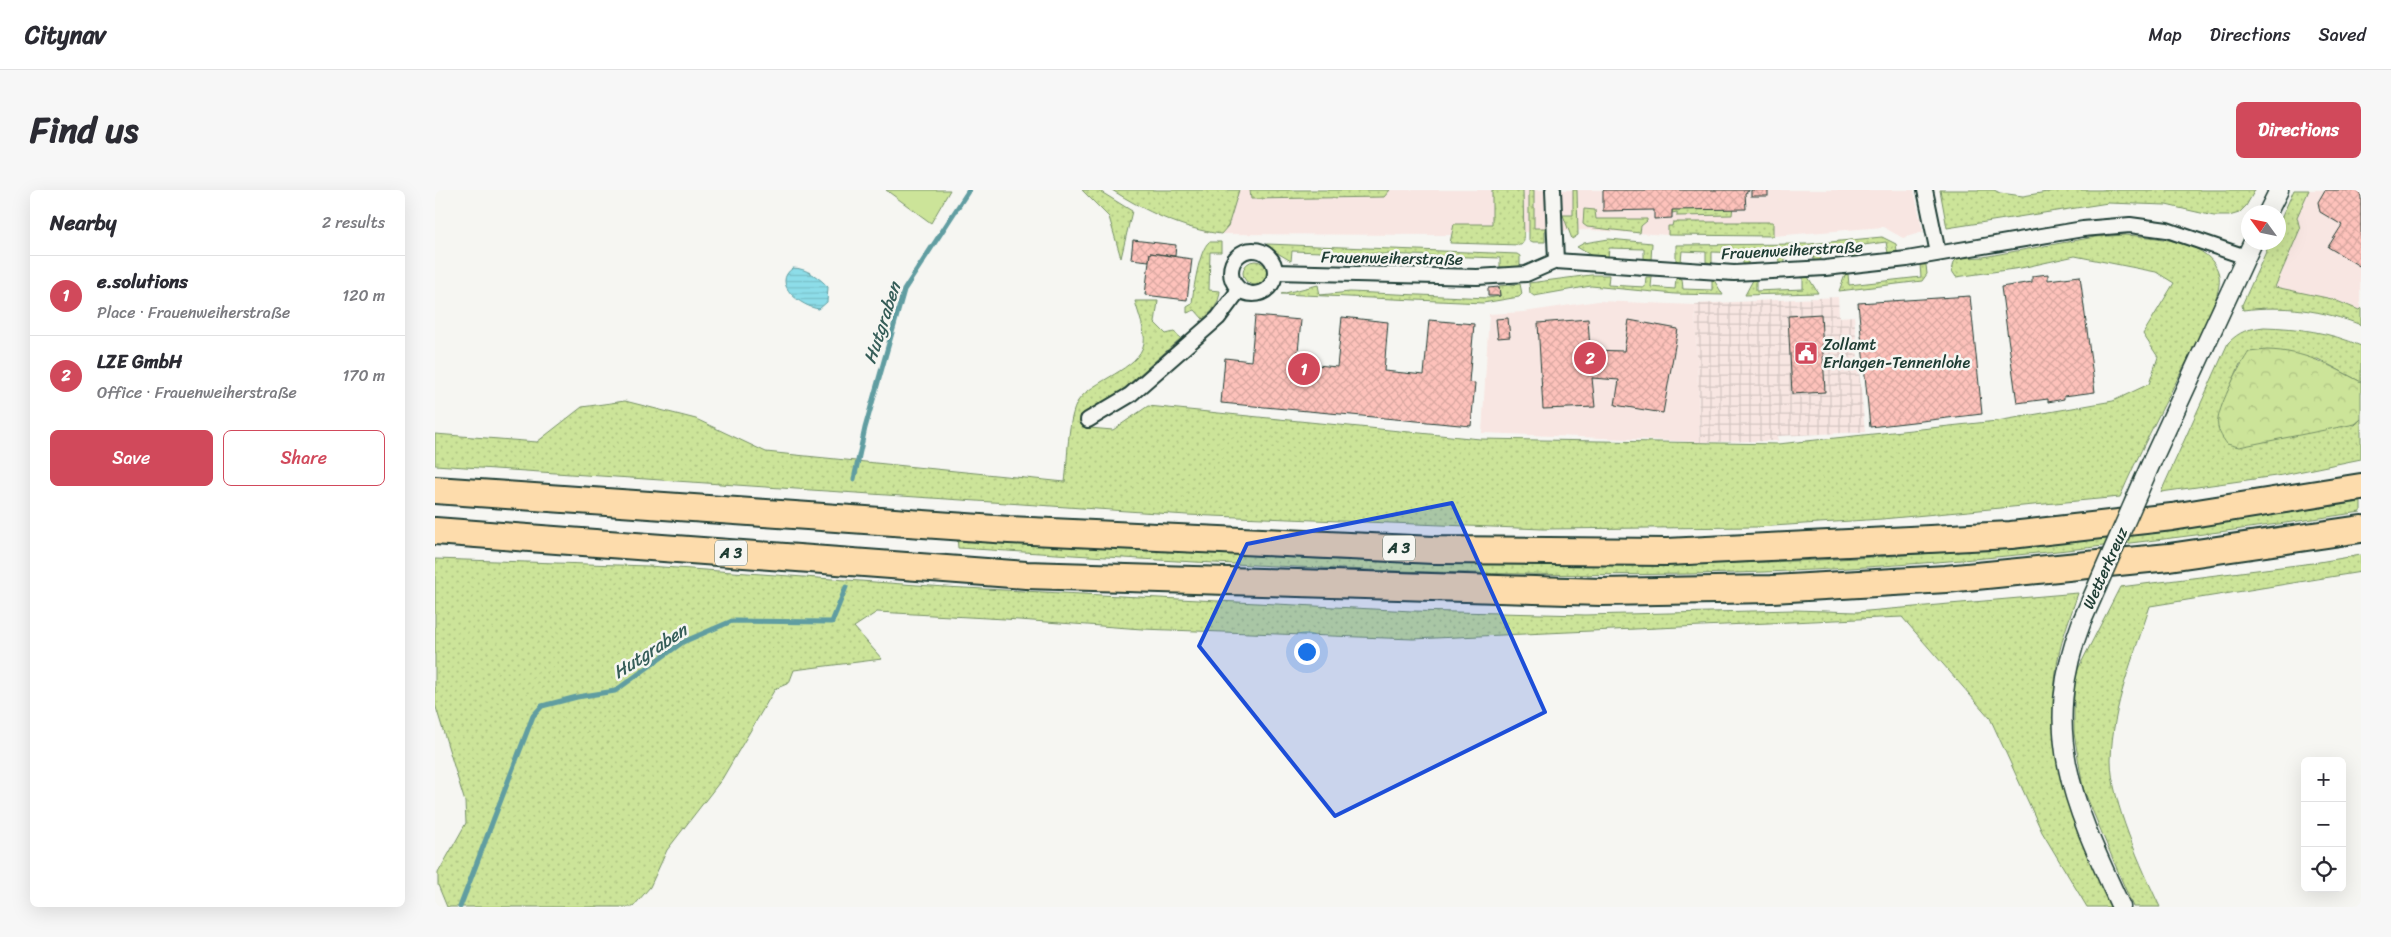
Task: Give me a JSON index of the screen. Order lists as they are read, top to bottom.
{
  "streets": {
    "highway": ["A 3"],
    "street": ["Frauenweiherstraße", "Wetterkreuz"]
  },
  "water": ["Hutgraben"],
  "places": {
    "public building": ["Zollamt Erlangen-Tennenlohe"]
  },
  "north": "top left",
  "page": {
    "header": "Citynav",
    "nav": ["Map", "Directions", "Saved"],
    "title": "Find us",
    "buttons": [
      "Directions",
      ["Save", "Share"]
    ],
    "heading": ["Nearby", "2 results"],
    "list": [
      {
        "mark": "1",
        "name": "e.solutions",
        "note": "Place · Frauenweiherstraße",
        "value": "120 m"
      },
      {
        "mark": "2",
        "name": "LZE GmbH",
        "note": "Office · Frauenweiherstraße",
        "value": "170 m"
      }
    ],
    "pins": ["2", "1"],
    "map_buttons": ["+", "−"]
  }
}
